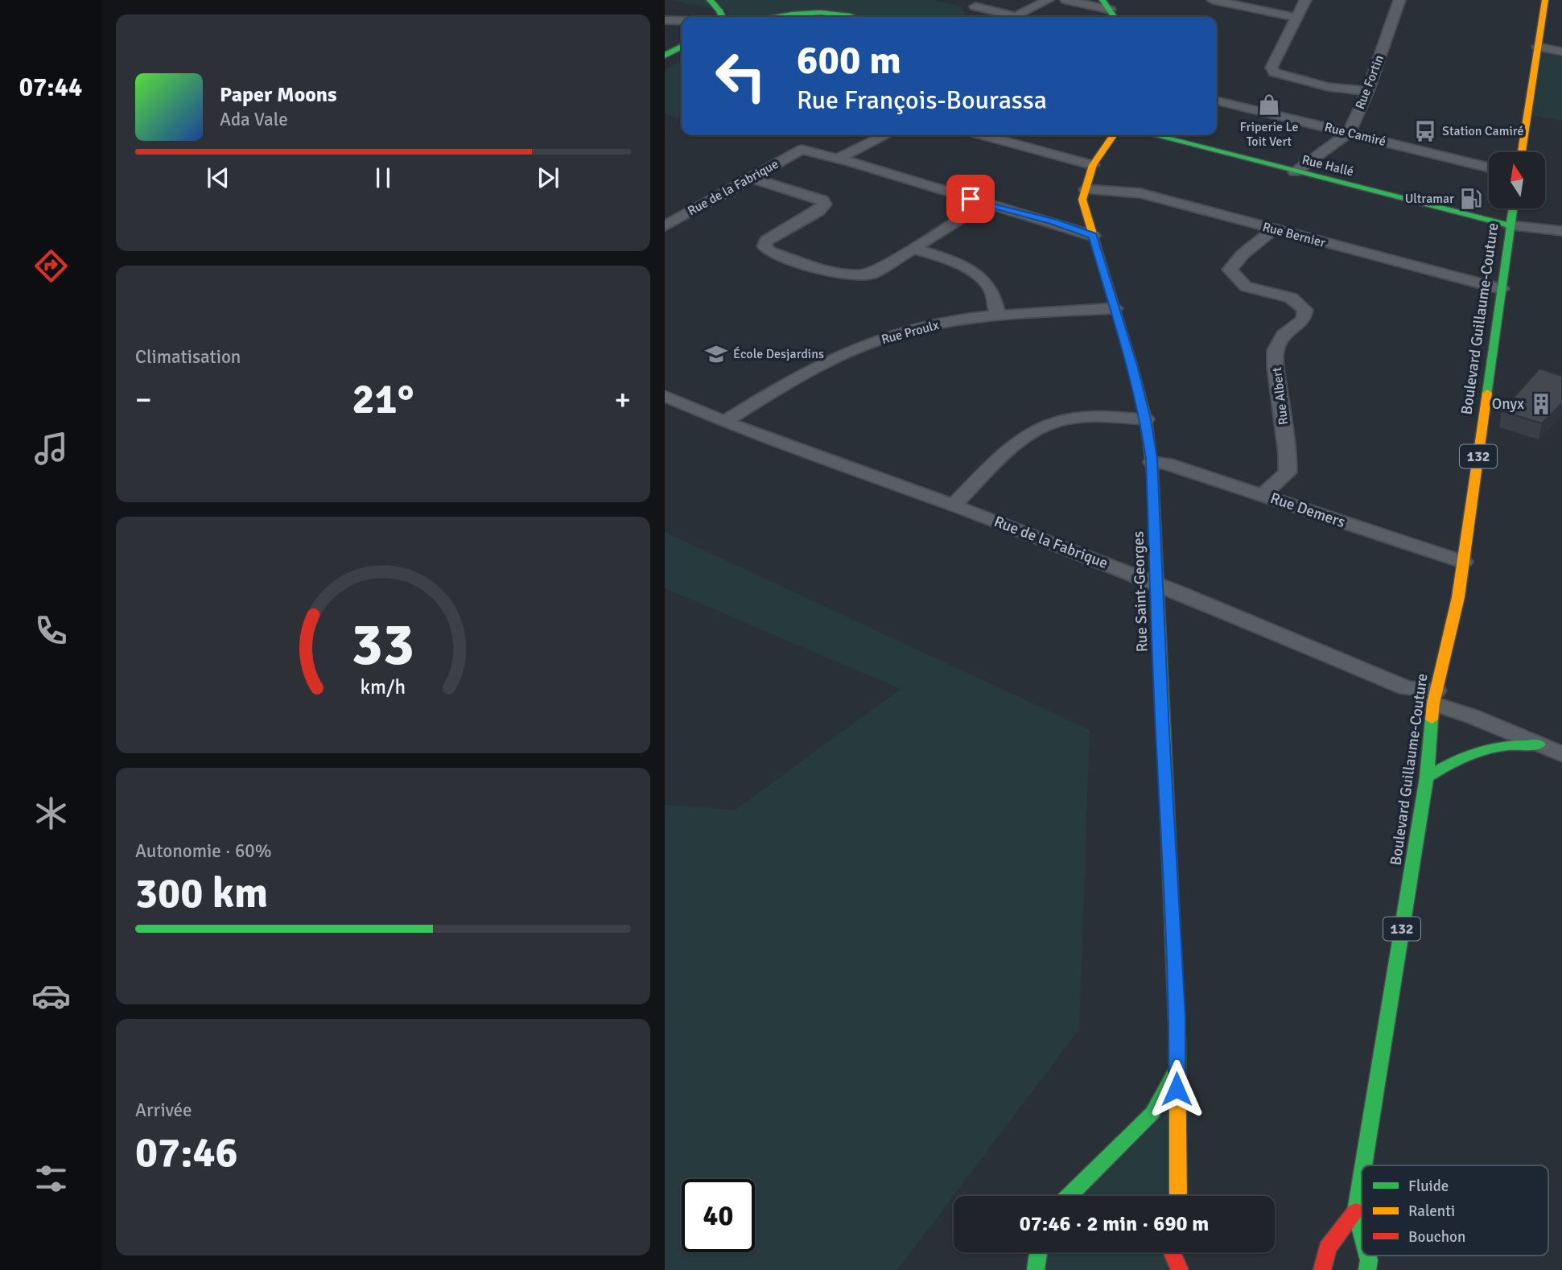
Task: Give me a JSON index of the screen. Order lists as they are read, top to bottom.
{
  "streets": {
    "street": [
      "Rue Fortin",
      "Rue Camiré",
      "Rue Hallé",
      "Rue de la Fabrique",
      "Rue Bernier",
      "Boulevard Guillaume-Couture",
      "Rue Proulx",
      "Rue Albert",
      "132",
      "Rue Demers",
      "Rue Saint-Georges"
    ]
  },
  "crossings": [
    ["Rue Fortin", "Rue Camiré"],
    ["Rue Fortin", "Rue Hallé"],
    ["Rue Hallé", "Boulevard Guillaume-Couture"],
    ["Rue de la Fabrique", "Boulevard Guillaume-Couture"],
    ["Rue de la Fabrique", "Rue Proulx"],
    ["Rue de la Fabrique", "Rue Saint-Georges"],
    ["Rue Bernier", "Boulevard Guillaume-Couture"],
    ["Rue Bernier", "Rue Albert"],
    ["Rue Bernier", "Rue Saint-Georges"],
    ["Boulevard Guillaume-Couture", "Rue Demers"],
    ["Rue Proulx", "Rue Saint-Georges"],
    ["Rue Albert", "Rue Demers"],
    ["Rue Demers", "Rue Saint-Georges"]
  ],
  "places": {
    "shop": ["Friperie Le Toit Vert"],
    "bus stop": ["Station Camiré"],
    "fuel station": ["Ultramar"],
    "school or university": ["École Desjardins"],
    "building": ["Onyx"]
  },
  "legend": ["Fluide", "Ralenti", "Bouchon"],
  "north": "top",
  "page": {
    "tabs": "07:44",
    "turn": ["600 m", "Rue François-Bourassa"],
    "song": ["Paper Moons", "Ada Vale"],
    "tile": [
      "Climatisation",
      ["Autonomie · 60%", "300 km"],
      ["Arrivée", "07:46"]
    ],
    "heat": ["−", "21°", "+"],
    "limit": "40",
    "trip": "07:46 · 2 min · 690 m",
    "gauge": ["33", "km/h"]
  }
}
